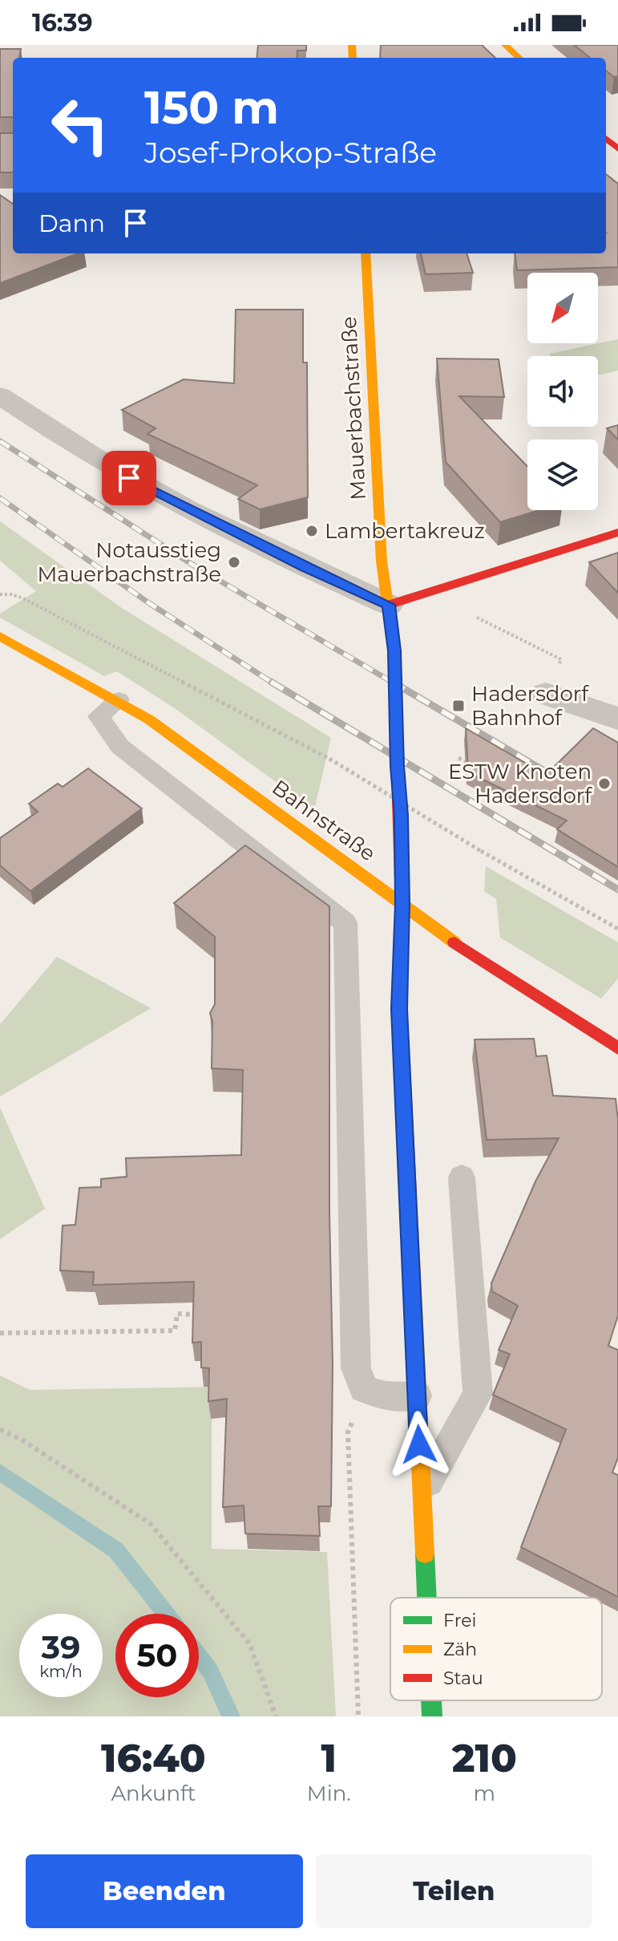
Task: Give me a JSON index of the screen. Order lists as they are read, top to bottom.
{
  "streets": {
    "main road": ["Mauerbachstraße", "Bahnstraße"]
  },
  "crossings": [
    ["Mauerbachstraße", "Bahnstraße"]
  ],
  "places": {
    "other": ["Lambertakreuz", "Notausstieg Mauerbachstraße", "ESTW Knoten Hadersdorf"],
    "transit": ["Hadersdorf Bahnhof"]
  },
  "legend": ["Frei", "Zäh", "Stau"],
  "north": "bottom left",
  "page": {
    "status": "16:39",
    "turn": ["150 m", "Josef-Prokop-Straße"],
    "then": "Dann",
    "speed": "39 km/h",
    "limit": "50",
    "eta": [
      "16:40",
      "Ankunft",
      "1",
      "Min.",
      "210",
      "m"
    ],
    "buttons": ["Beenden", "Teilen"]
  }
}
